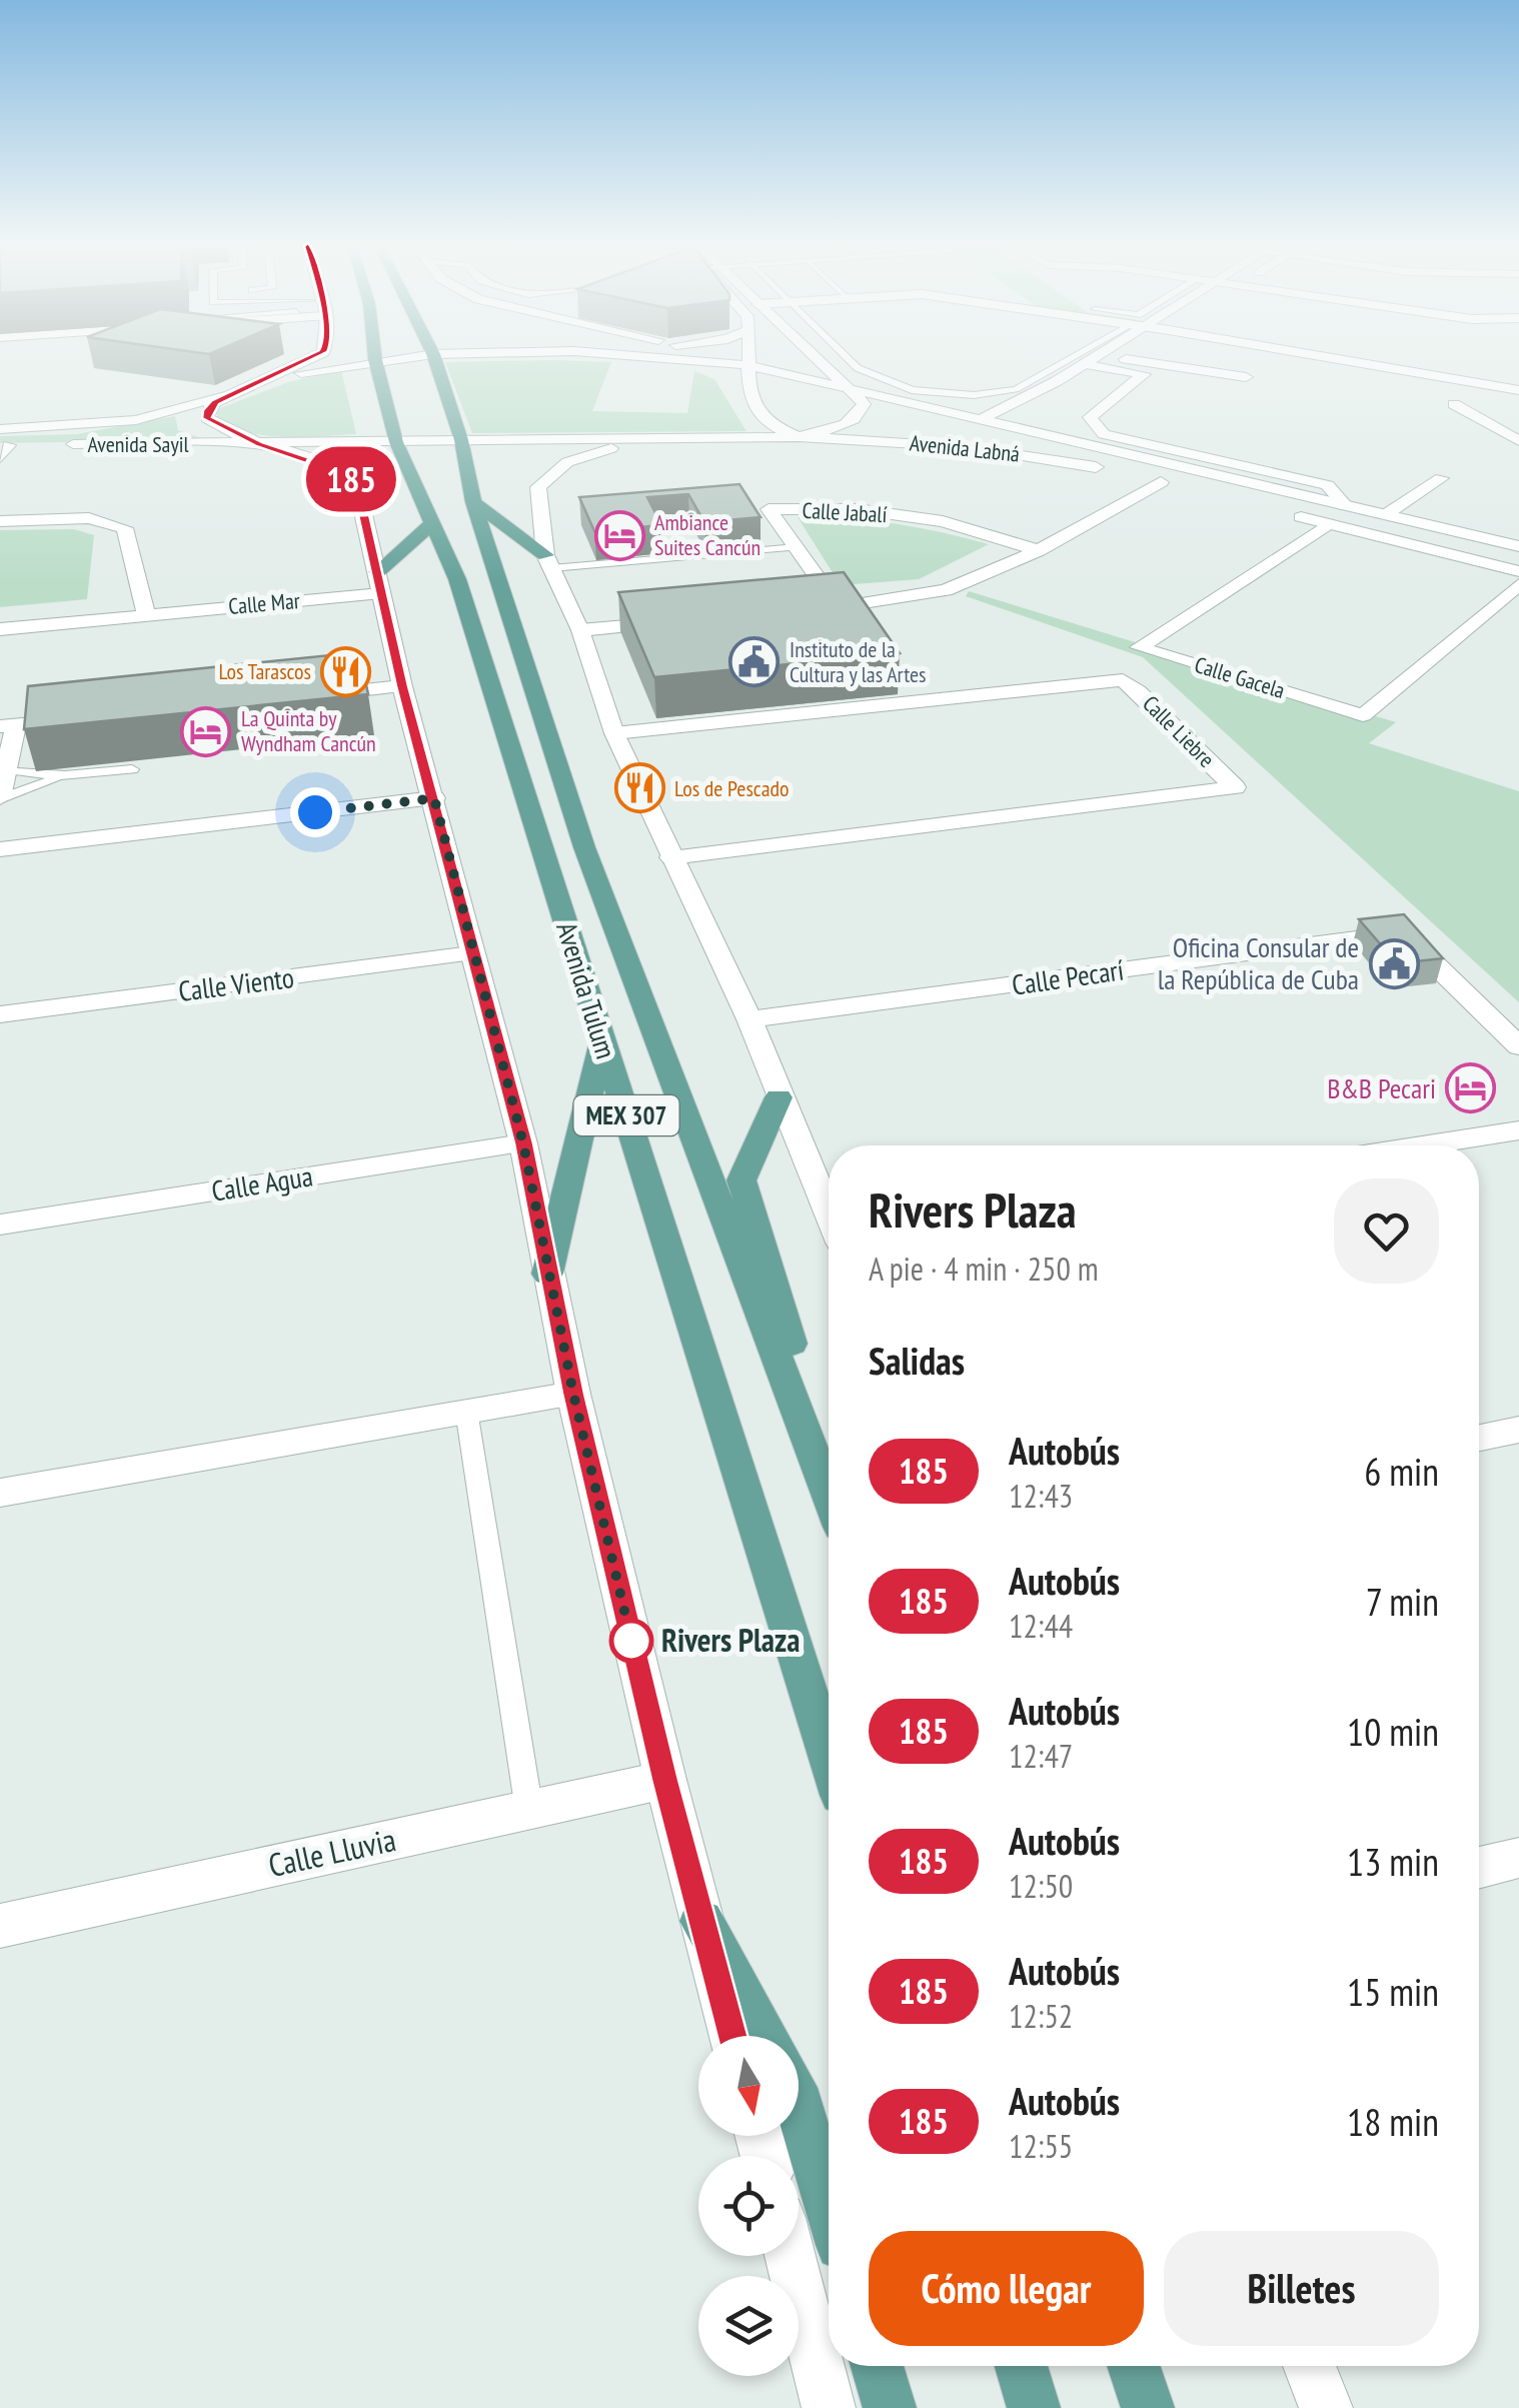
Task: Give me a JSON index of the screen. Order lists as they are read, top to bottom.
{
  "streets": {
    "main road": ["Avenida Tulum", "MEX 307"],
    "street": [
      "Avenida Sayil",
      "Avenida Labná",
      "Calle Jabalí",
      "Calle Mar",
      "Calle Gacela",
      "Calle Liebre",
      "Calle Pecarí",
      "Calle Viento",
      "Calle Agua",
      "Calle Lluvia"
    ]
  },
  "crossings": [
    ["Avenida Sayil", "Avenida Labná"],
    ["Avenida Sayil", "Avenida Tulum"],
    ["Avenida Labná", "Calle Jabalí"],
    ["Avenida Labná", "Avenida Tulum"]
  ],
  "places": {
    "hotel": ["Ambiance Suites Cancún", "La Quinta by Wyndham Cancún", "B&B Pecari"],
    "public building": ["Instituto de la Cultura y las Artes", "Oficina Consular de la República de Cuba"],
    "restaurant": ["Los Tarascos", "Los de Pescado"],
    "other": ["Rivers Plaza"]
  },
  "lines": ["bus line 185"],
  "north": "bottom",
  "page": {
    "on_map": "185",
    "heading": [
      ["Rivers Plaza", "A pie · 4 min · 250 m"],
      "Salidas"
    ],
    "list": [
      {
        "mark": "185",
        "name": "Autobús",
        "note": "12:43",
        "value": "6 min"
      },
      {
        "mark": "185",
        "name": "Autobús",
        "note": "12:44",
        "value": "7 min"
      },
      {
        "mark": "185",
        "name": "Autobús",
        "note": "12:47",
        "value": "10 min"
      },
      {
        "mark": "185",
        "name": "Autobús",
        "note": "12:50",
        "value": "13 min"
      },
      {
        "mark": "185",
        "name": "Autobús",
        "note": "12:52",
        "value": "15 min"
      },
      {
        "mark": "185",
        "name": "Autobús",
        "note": "12:55",
        "value": "18 min"
      }
    ],
    "buttons": ["Cómo llegar", "Billetes"]
  }
}
